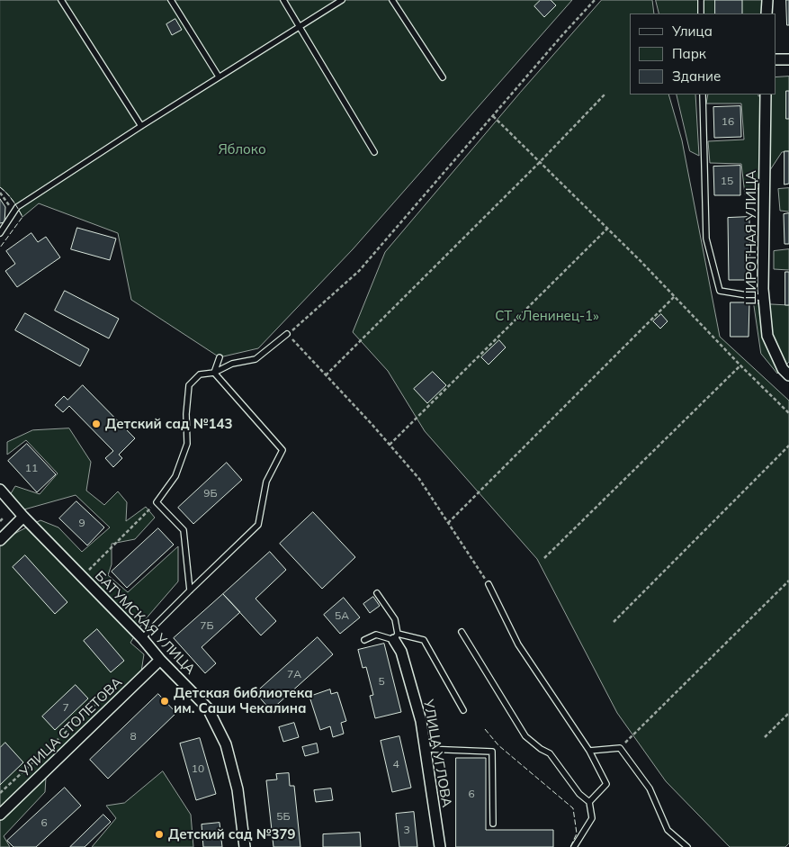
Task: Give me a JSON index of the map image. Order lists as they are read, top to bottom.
{
  "streets": {
    "street": [
      "ШИРОТНАЯ УЛИЦА",
      "БАТУМСКАЯ УЛИЦА",
      "УЛИЦА СТОЛЕТОВА",
      "УЛИЦА УГЛОВА"
    ]
  },
  "crossings": [
    ["БАТУМСКАЯ УЛИЦА", "УЛИЦА СТОЛЕТОВА"]
  ],
  "parks": ["Яблоко", "СТ «Ленинец-1»"],
  "places": ["Детский сад №143", "Детская библиотека им. Саши Чекалина", "Детский сад №379"],
  "house_numbers": [
    "16",
    "15",
    "11",
    "9Б",
    "9",
    "5А",
    "7Б",
    "7А",
    "5",
    "7",
    "8",
    "4",
    "10",
    "6",
    "5Б",
    "6",
    "3"
  ],
  "legend": ["Улица", "Парк", "Здание"]
}
